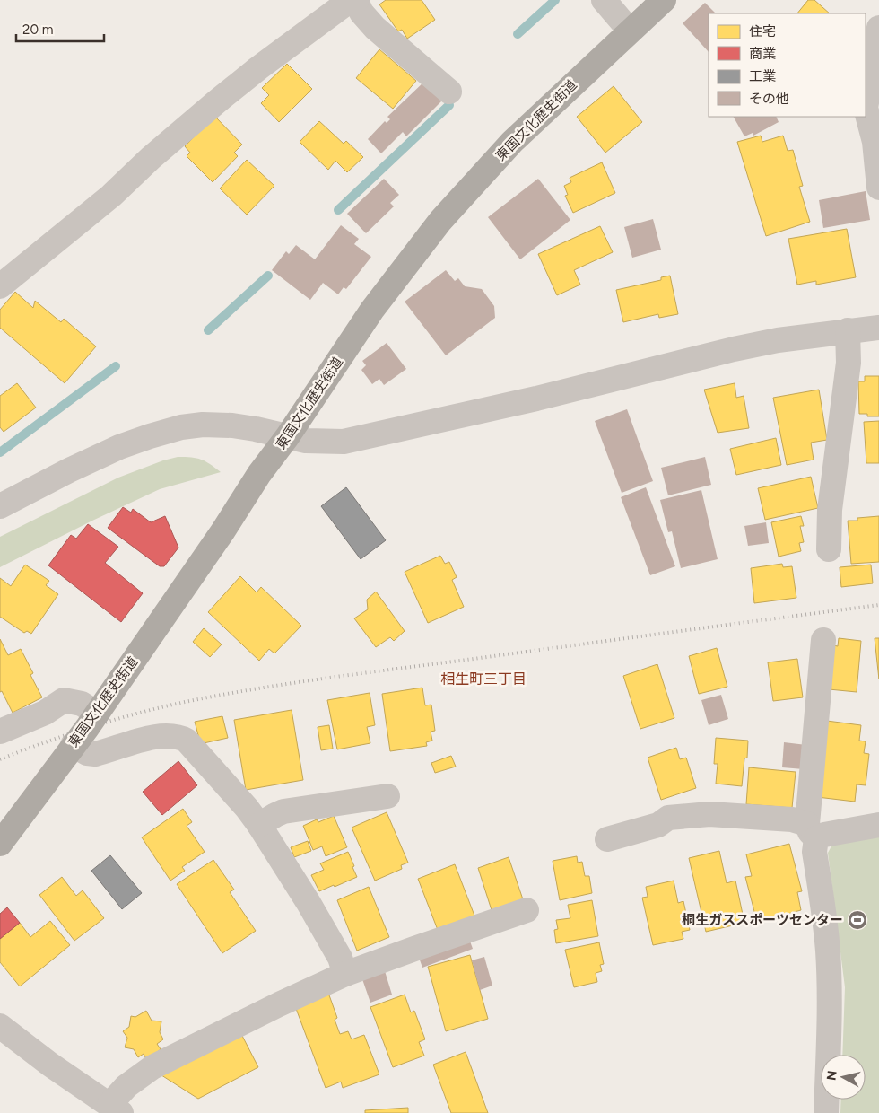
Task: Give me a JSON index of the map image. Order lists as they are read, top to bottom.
{
  "streets": {
    "highway": ["東国文化歴史街道"]
  },
  "districts": ["相生町三丁目"],
  "places": {
    "sports": ["桐生ガススポーツセンター"]
  },
  "legend": [
    "住宅",
    "商業",
    "工業",
    "その他"
  ],
  "scale_bar": "20 m",
  "north": "left"
}
